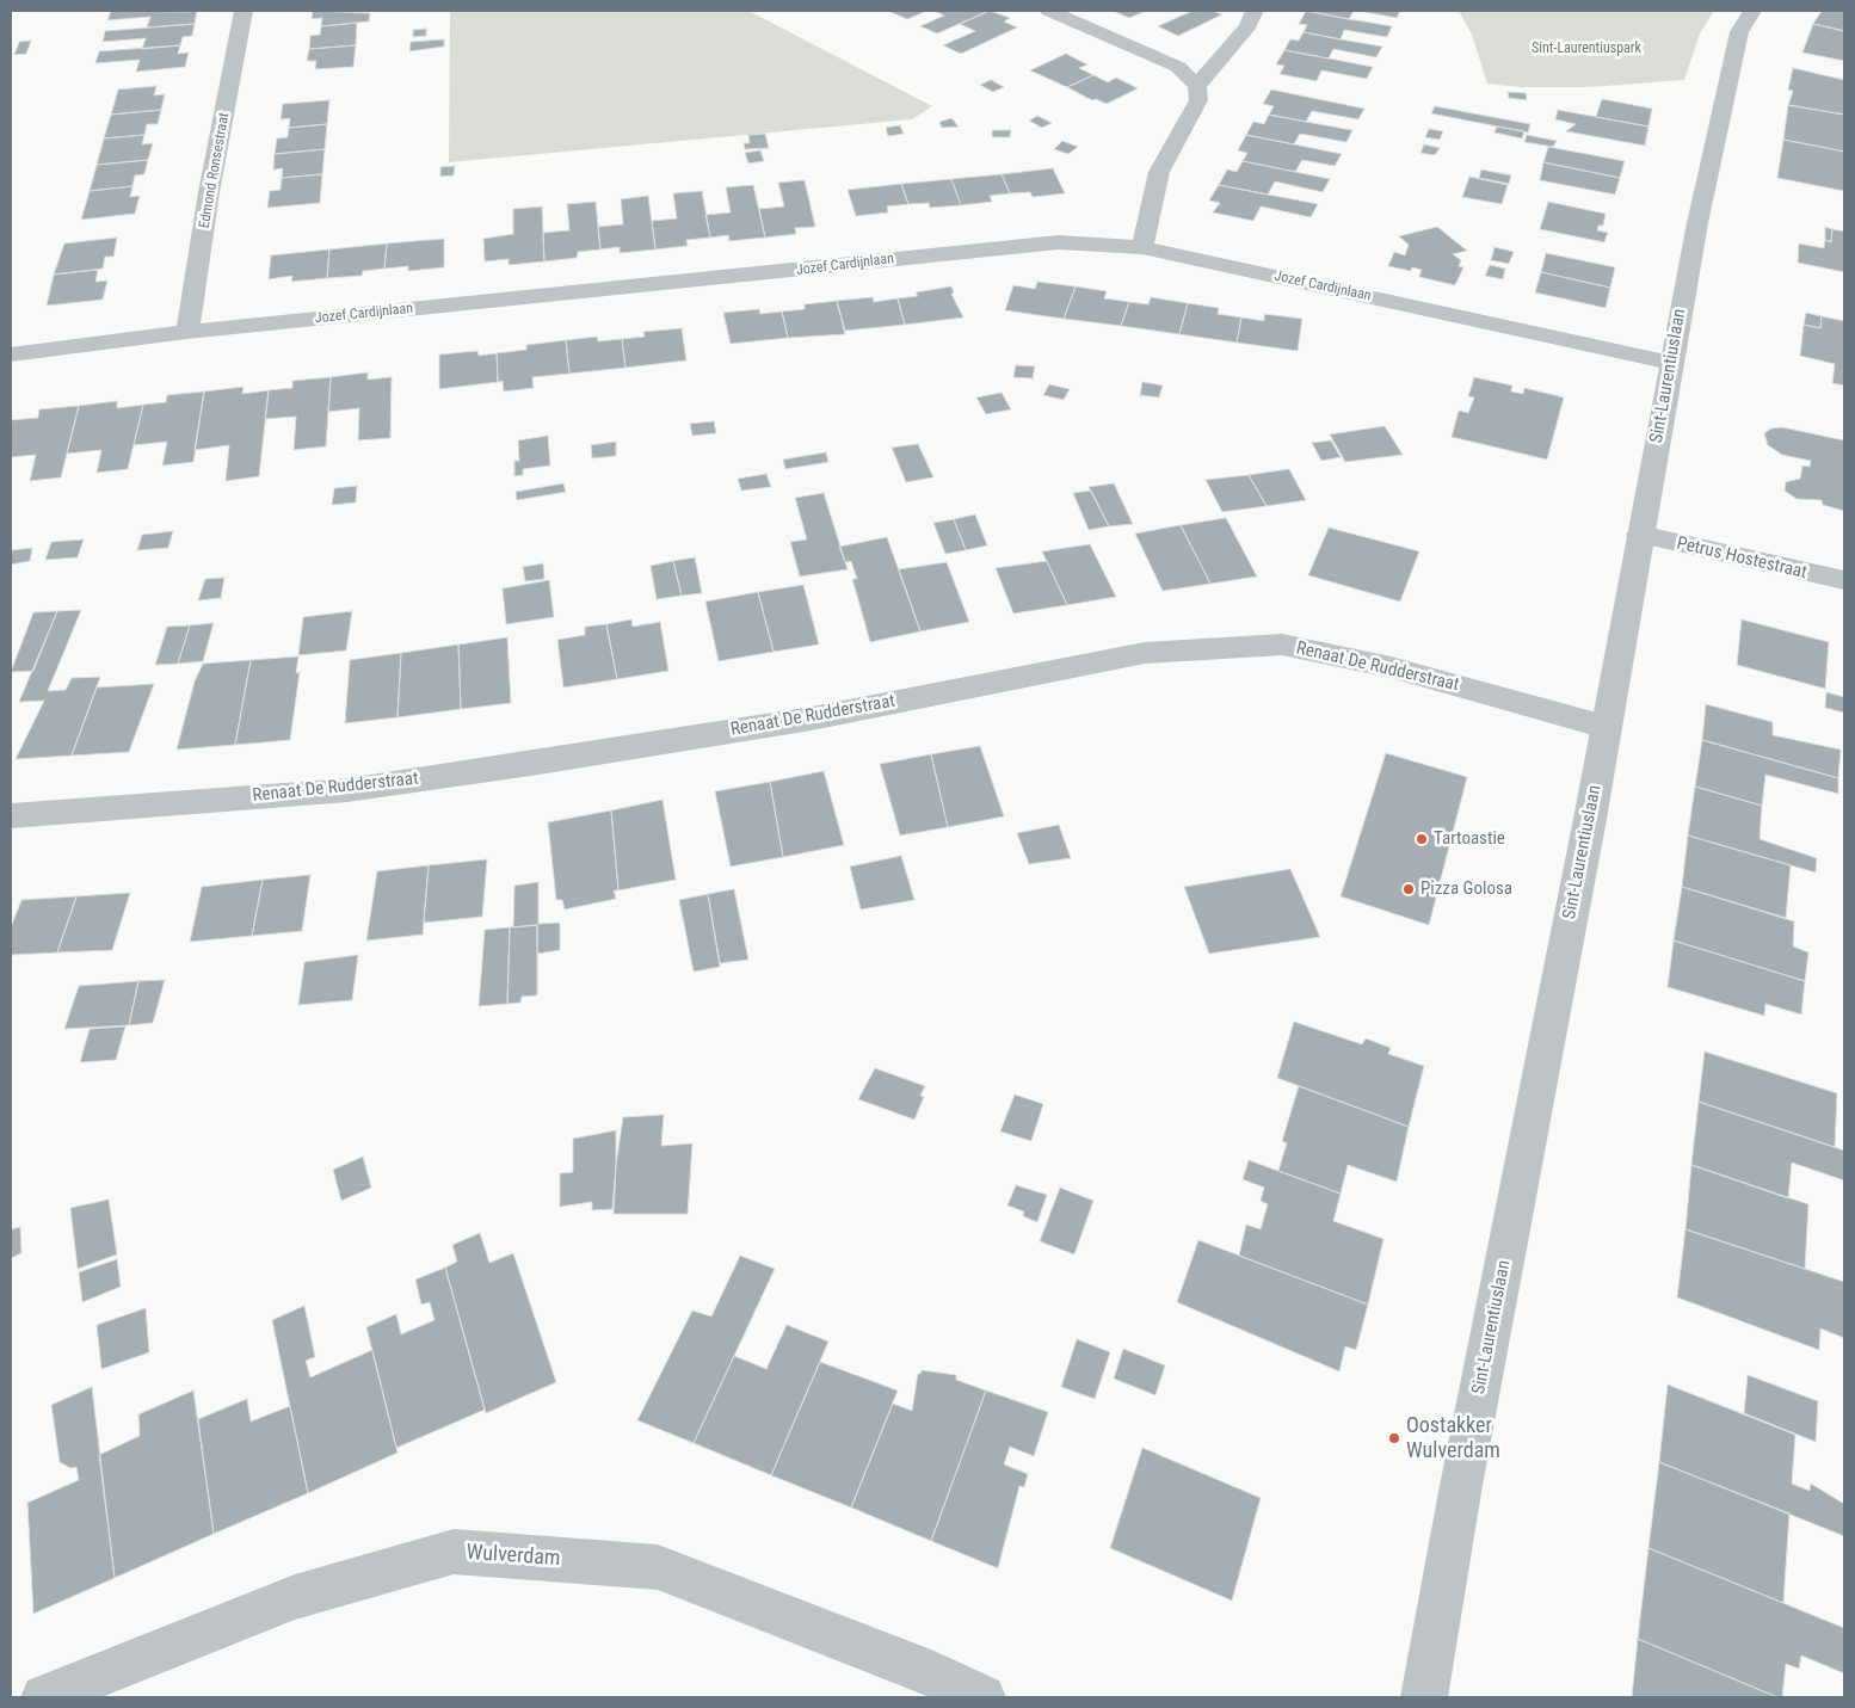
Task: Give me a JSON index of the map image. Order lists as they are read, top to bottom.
{
  "streets": {
    "street": [
      "Edmond Ronsestraat",
      "Jozef Cardijnlaan",
      "Sint-Laurentiuslaan",
      "Petrus Hostestraat",
      "Renaat De Rudderstraat",
      "Wulverdam"
    ]
  },
  "crossings": [
    ["Edmond Ronsestraat", "Jozef Cardijnlaan"],
    ["Jozef Cardijnlaan", "Sint-Laurentiuslaan"],
    ["Sint-Laurentiuslaan", "Petrus Hostestraat"],
    ["Sint-Laurentiuslaan", "Renaat De Rudderstraat"]
  ],
  "parks": ["Sint-Laurentiuspark"],
  "places": ["Tartoastie", "Pizza Golosa", "Oostakker Wulverdam"]
}
